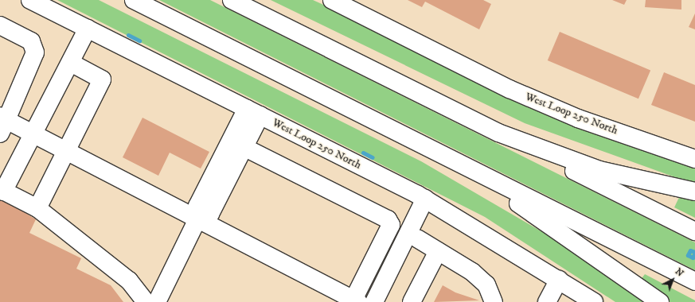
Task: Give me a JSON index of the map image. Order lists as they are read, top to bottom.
{
  "streets": {
    "main road": ["West Loop 250 North"]
  },
  "north": "top right"
}
